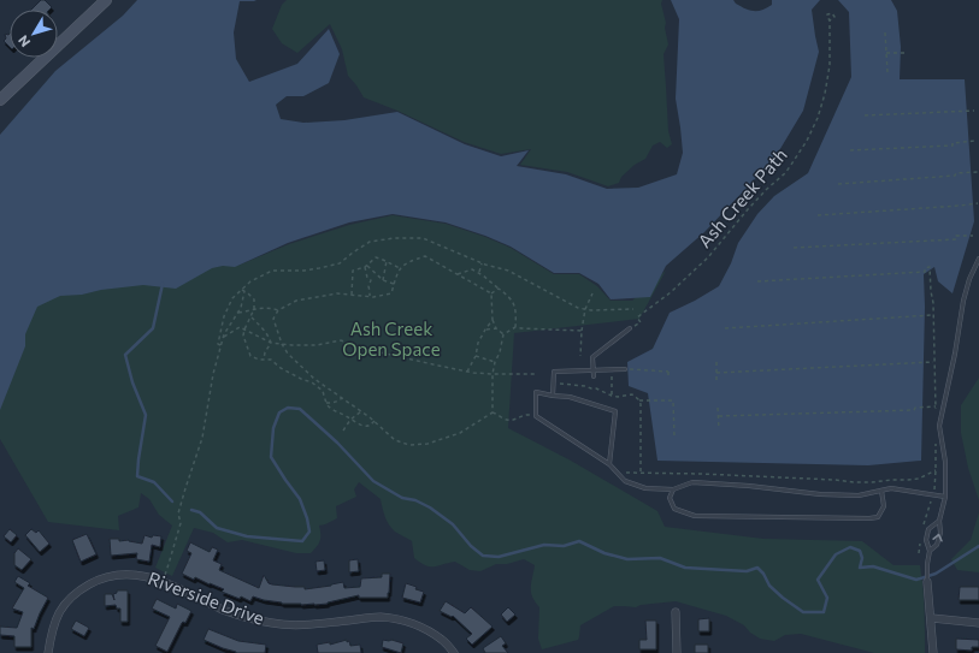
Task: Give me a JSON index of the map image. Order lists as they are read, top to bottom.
{
  "streets": {
    "street": ["Riverside Drive"],
    "path": ["Ash Creek Path"]
  },
  "parks": ["Ash Creek Open Space"],
  "north": "bottom left"
}
